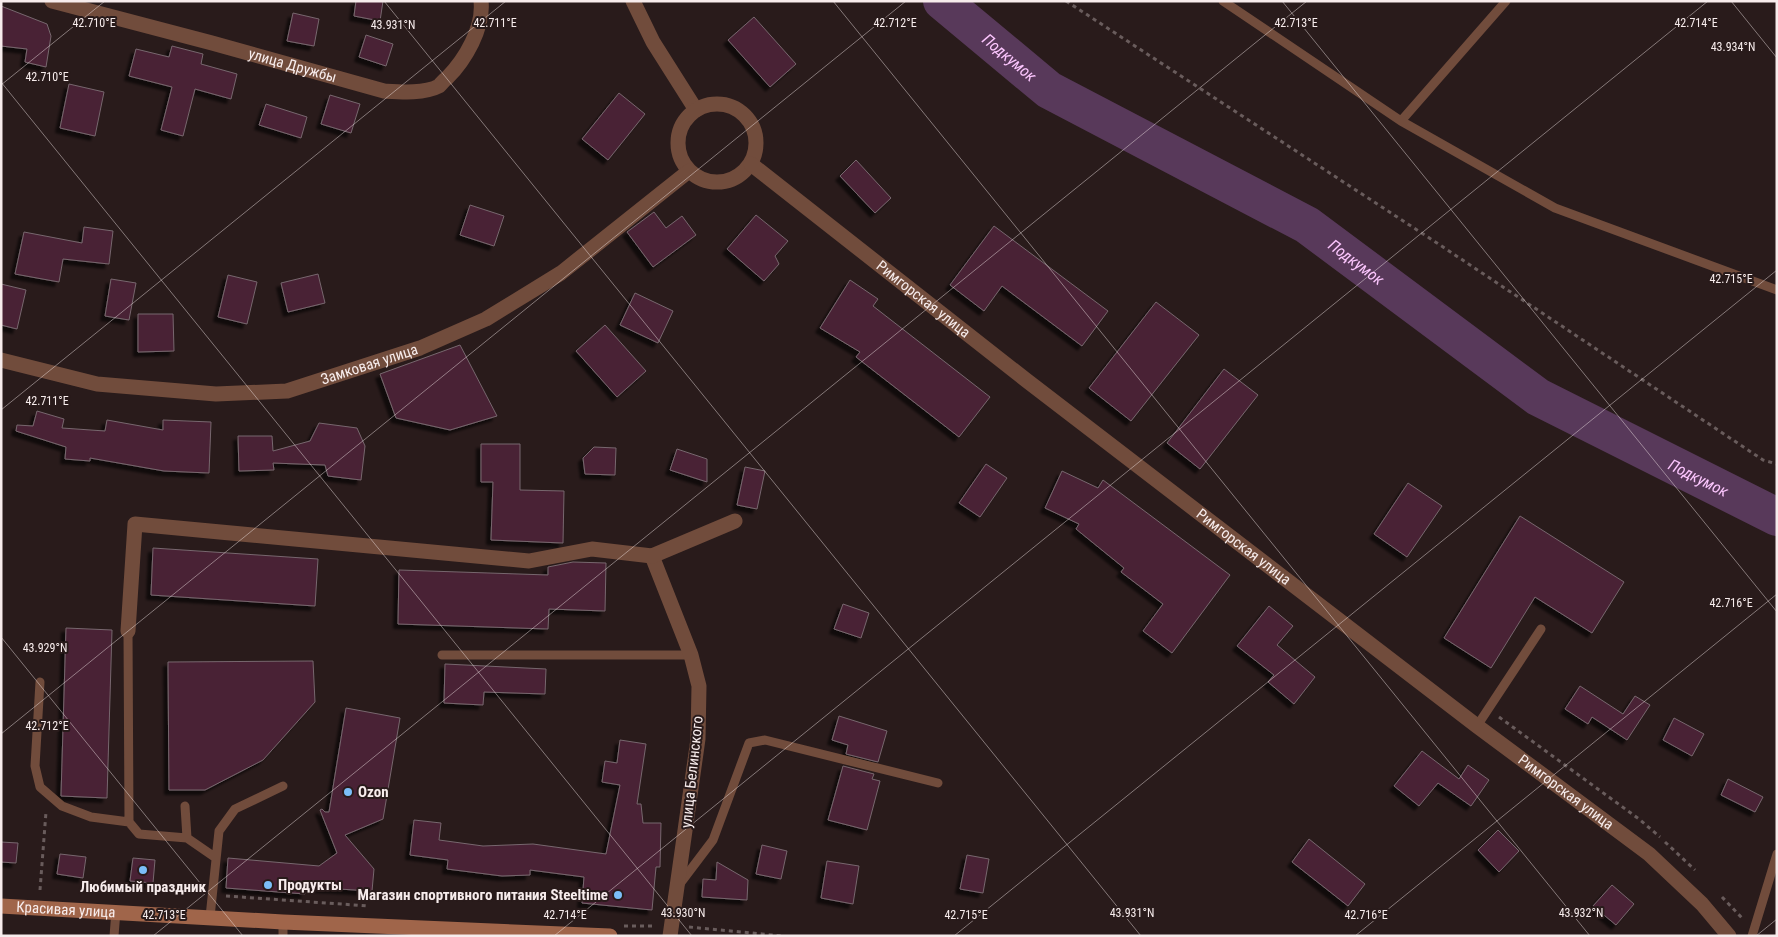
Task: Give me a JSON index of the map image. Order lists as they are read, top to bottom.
{
  "streets": {
    "main road": ["Красивая улица"],
    "street": [
      "улица Дружбы",
      "Римгорская улица",
      "Замковая улица",
      "улица Белинского"
    ]
  },
  "crossings": [
    ["Римгорская улица", "Замковая улица"]
  ],
  "water": ["Подкумок"],
  "places": [
    "Ozon",
    "Любимый праздник",
    "Продукты",
    "Магазин спортивного питания Steeltime"
  ],
  "coordinates": [
    "42.710°E",
    "42.711°E",
    "42.712°E",
    "42.713°E",
    "42.714°E",
    "43.931°N",
    "43.934°N",
    "42.715°E",
    "42.716°E",
    "43.929°N",
    "43.930°N",
    "43.932°N"
  ]
}
